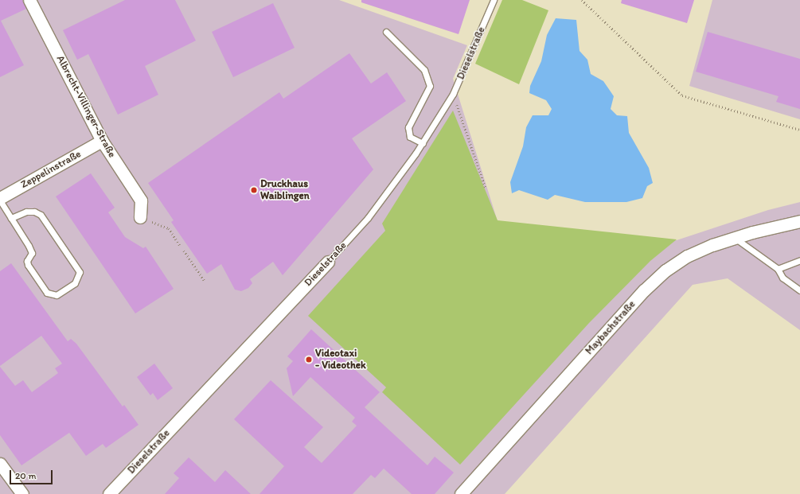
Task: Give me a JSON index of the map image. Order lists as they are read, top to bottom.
{
  "streets": {
    "street": [
      "Dieselstraße",
      "Albrecht-Villinger-Straße",
      "Zeppelinstraße",
      "Maybachstraße"
    ]
  },
  "crossings": [
    ["Albrecht-Villinger-Straße", "Zeppelinstraße"]
  ],
  "places": ["Druckhaus Waiblingen", "Videotaxi - Videothek"],
  "scale_bar": "20 m"
}
